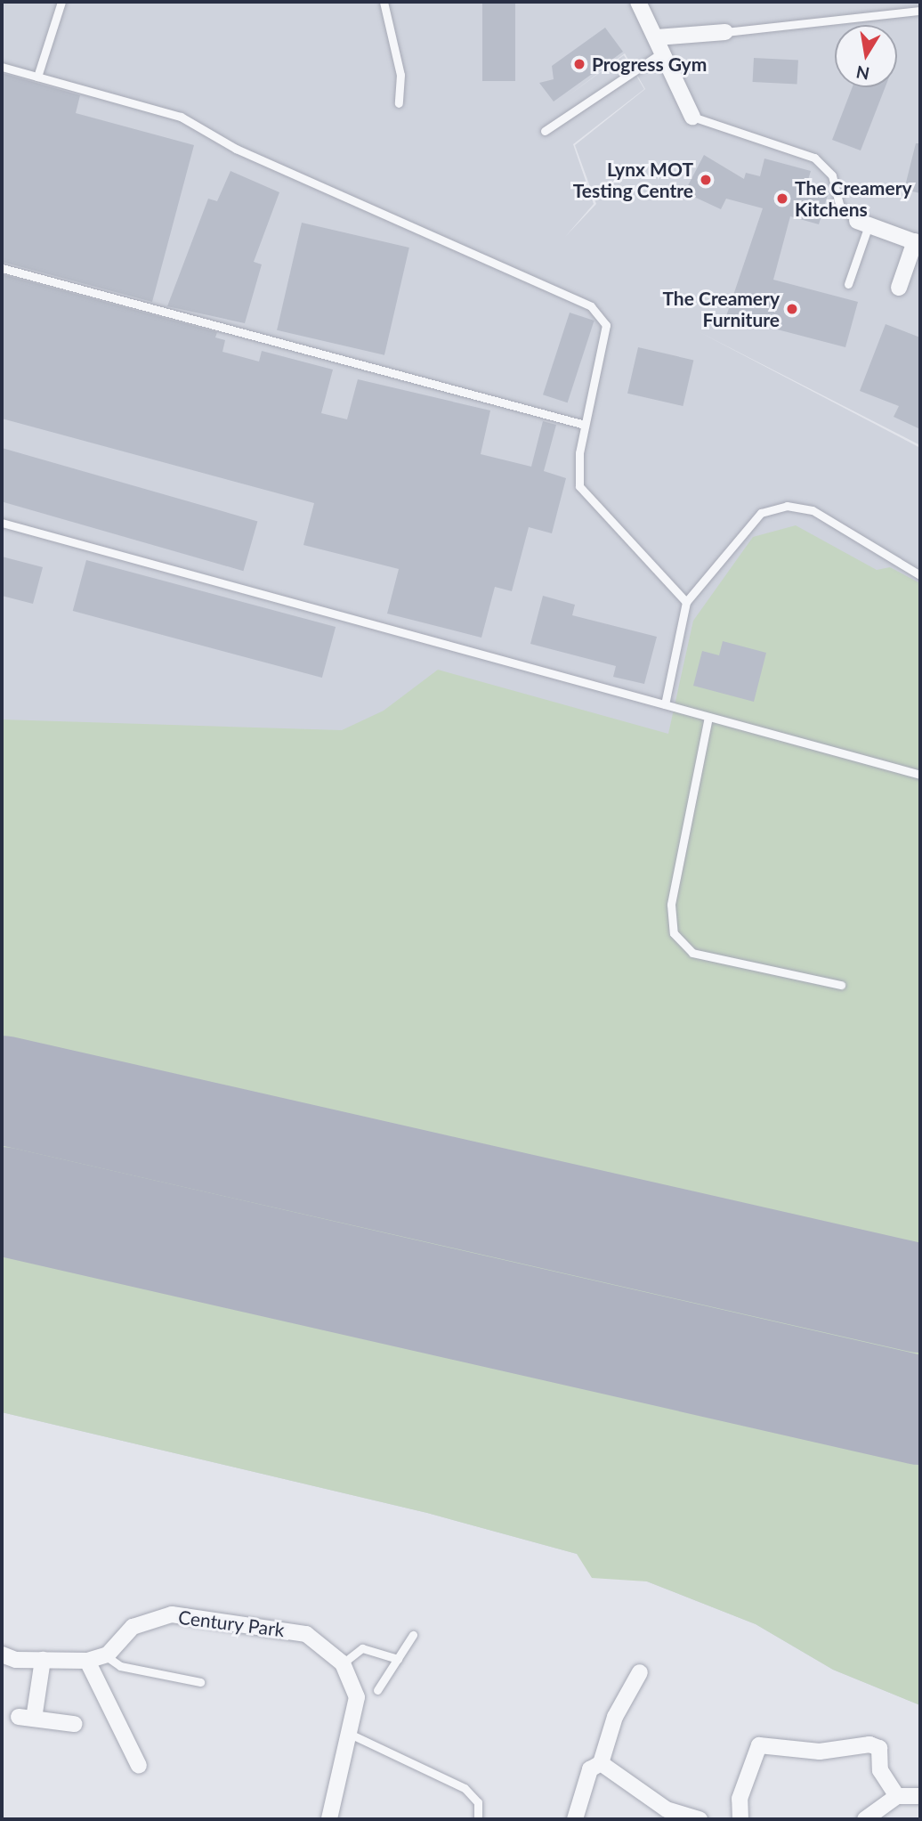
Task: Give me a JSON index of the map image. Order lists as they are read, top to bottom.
{
  "streets": {
    "street": ["Century Park"]
  },
  "places": [
    "Progress Gym",
    "Lynx MOT Testing Centre",
    "The Creamery Kitchens",
    "The Creamery Furniture"
  ],
  "north": "bottom"
}
